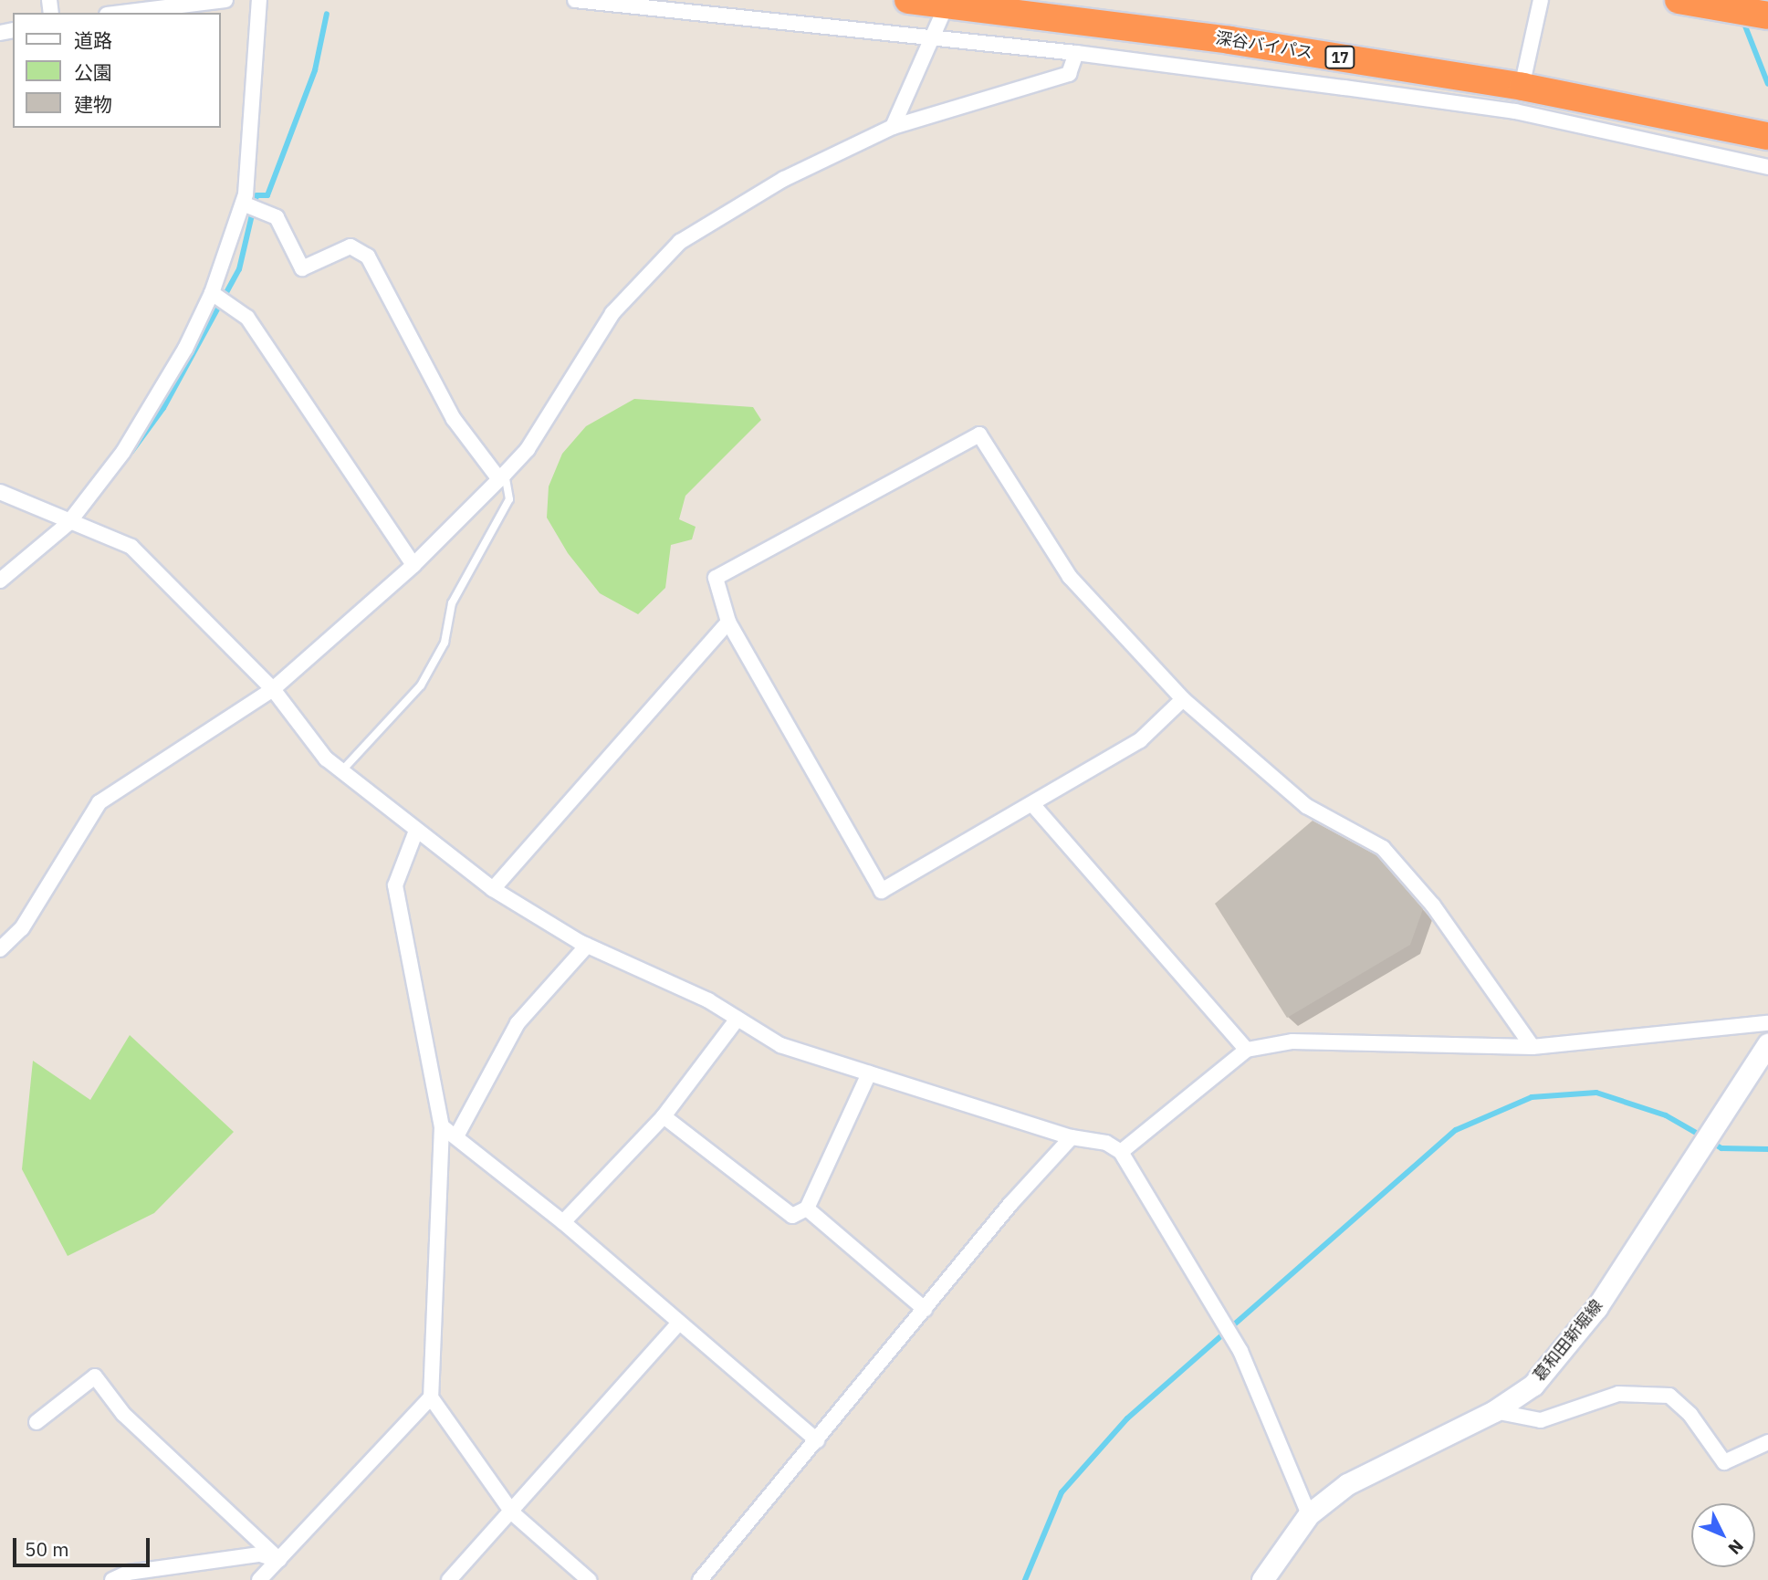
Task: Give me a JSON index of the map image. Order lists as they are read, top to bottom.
{
  "streets": {
    "highway": ["深谷バイパス", "17"],
    "main road": ["葛和田新堀線"]
  },
  "legend": ["道路", "公園", "建物"],
  "scale_bar": "50 m",
  "north": "bottom right"
}
